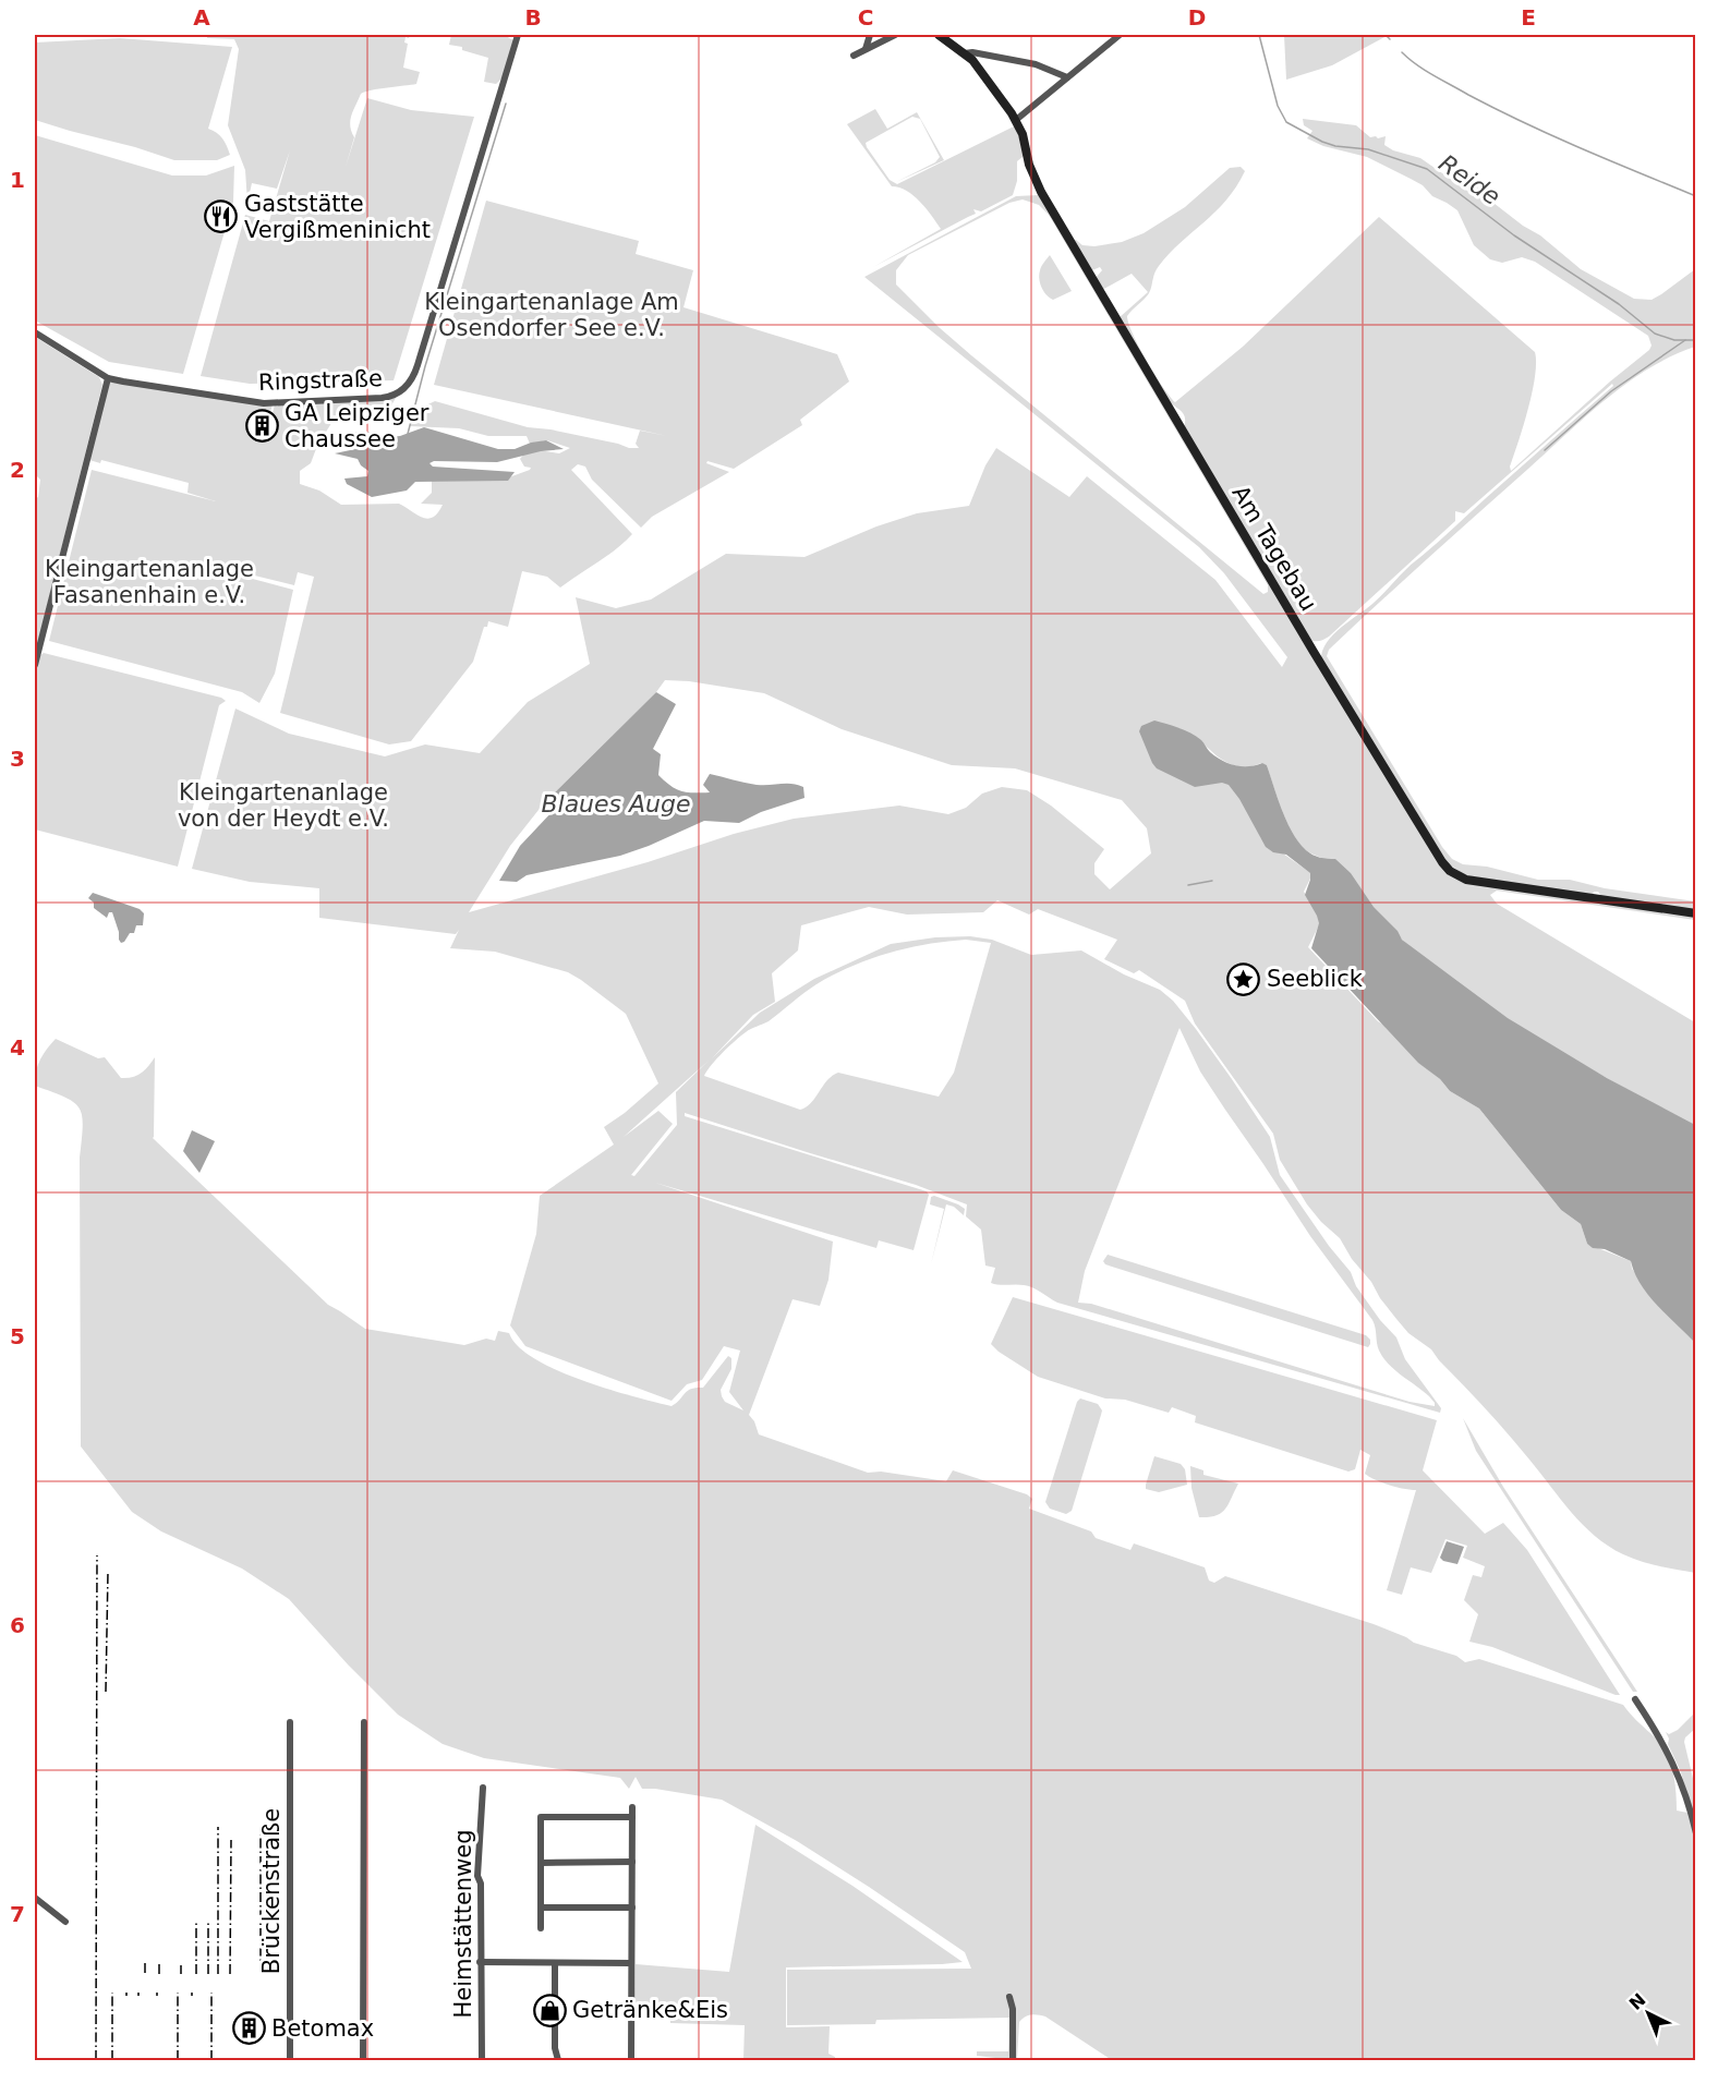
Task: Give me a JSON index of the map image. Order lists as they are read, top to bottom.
{
  "streets": {
    "street": [
      "Ringstraße",
      "Am Tagebau",
      "Brückenstraße",
      "Heimstättenweg"
    ]
  },
  "water": ["Reide", "Blaues Auge"],
  "parks": ["Kleingartenanlage Am Osendorfer See e.V.", "Kleingartenanlage Fasanenhain e.V.", "Kleingartenanlage von der Heydt e.V."],
  "places": {
    "restaurant": ["Gaststätte Vergißmeninicht"],
    "building": ["GA Leipziger Chaussee", "Betomax"],
    "place": ["Seeblick"],
    "shop": ["Getränke&Eis"]
  },
  "north": "top left",
  "grid": {
    "columns": [
      "A",
      "B",
      "C",
      "D",
      "E"
    ],
    "rows": [
      "1",
      "2",
      "3",
      "4",
      "5",
      "6",
      "7"
    ]
  }
}
